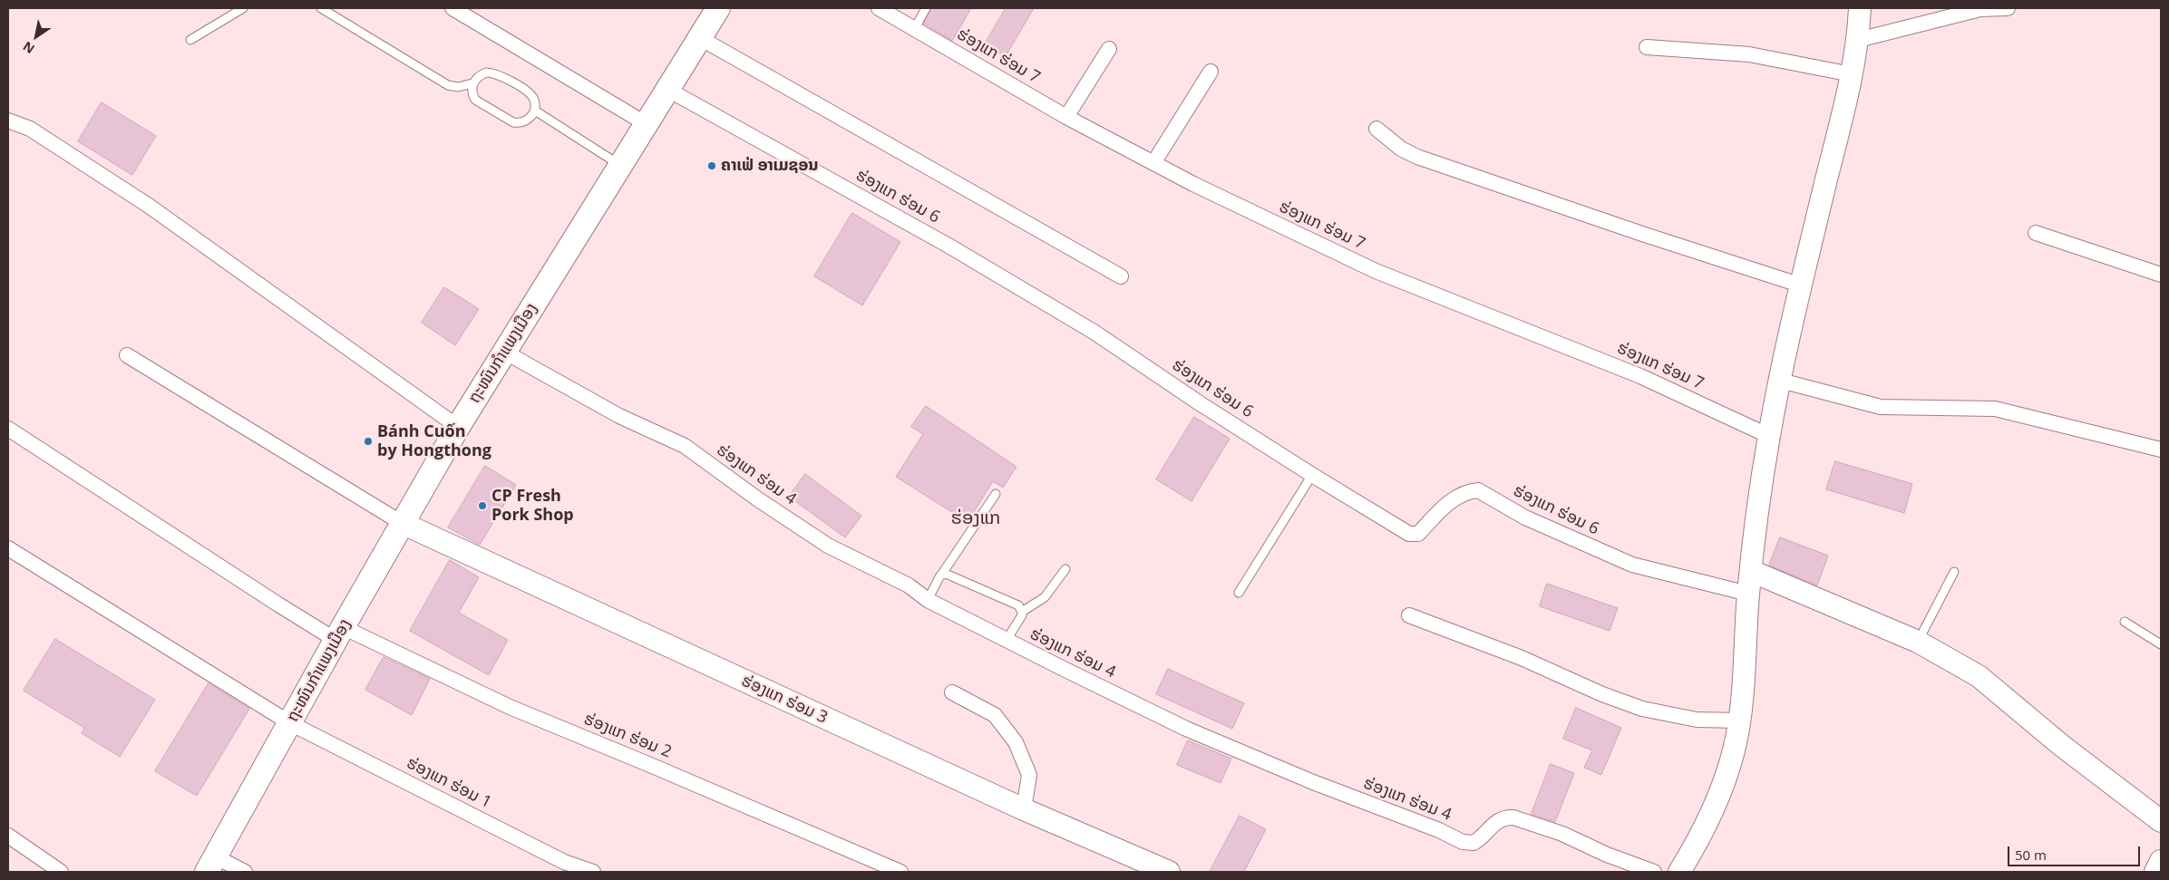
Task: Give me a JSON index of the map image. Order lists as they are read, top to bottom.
{
  "streets": {
    "main road": ["ຖະໜົນກຳແພງເມືອງ"],
    "street": [
      "ຮ່ອງແກ ຮ່ອມ 7",
      "ຮ່ອງແກ ຮ່ອມ 6",
      "ຮ່ອງແກ ຮ່ອມ 4",
      "ຮ່ອງແກ ຮ່ອມ 3",
      "ຮ່ອງແກ ຮ່ອມ 2",
      "ຮ່ອງແກ ຮ່ອມ 1"
    ]
  },
  "crossings": [
    ["ຮ່ອງແກ ຮ່ອມ 6", "ຖະໜົນກຳແພງເມືອງ"],
    ["ຖະໜົນກຳແພງເມືອງ", "ຮ່ອງແກ ຮ່ອມ 4"],
    ["ຖະໜົນກຳແພງເມືອງ", "ຮ່ອງແກ ຮ່ອມ 3"],
    ["ຖະໜົນກຳແພງເມືອງ", "ຮ່ອງແກ ຮ່ອມ 2"],
    ["ຖະໜົນກຳແພງເມືອງ", "ຮ່ອງແກ ຮ່ອມ 1"]
  ],
  "districts": ["ຮ່ອງແກ"],
  "places": ["ຄາເຟ່ ອາເມຊອນ", "Bánh Cuốn by Hongthong", "CP Fresh Pork Shop"],
  "scale_bar": "50 m",
  "north": "bottom left"
}
